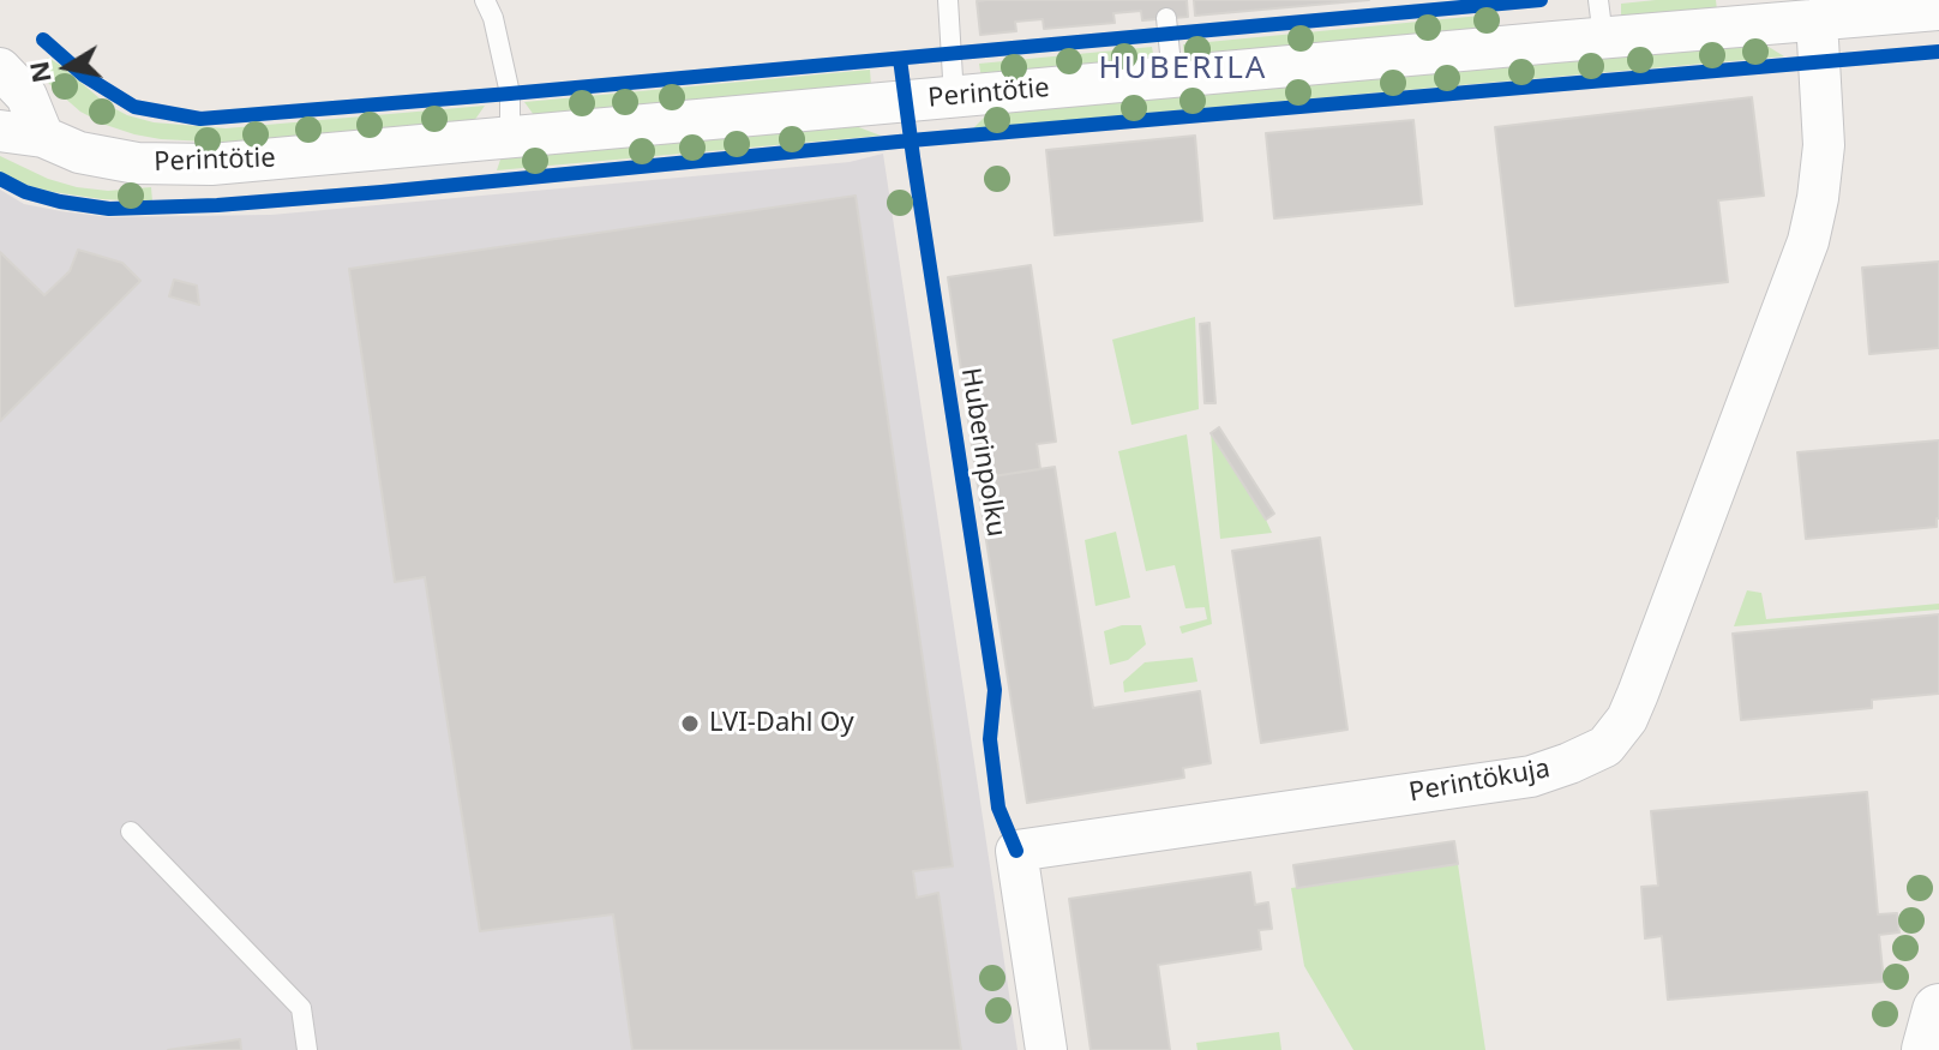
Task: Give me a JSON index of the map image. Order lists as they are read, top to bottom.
{
  "streets": {
    "street": ["Perintötie", "Perintökuja"],
    "cycle path": ["Huberinpolku"]
  },
  "crossings": [
    ["Perintötie", "Perintökuja"]
  ],
  "districts": ["HUBERILA"],
  "places": ["LVI-Dahl Oy"],
  "north": "left"
}
